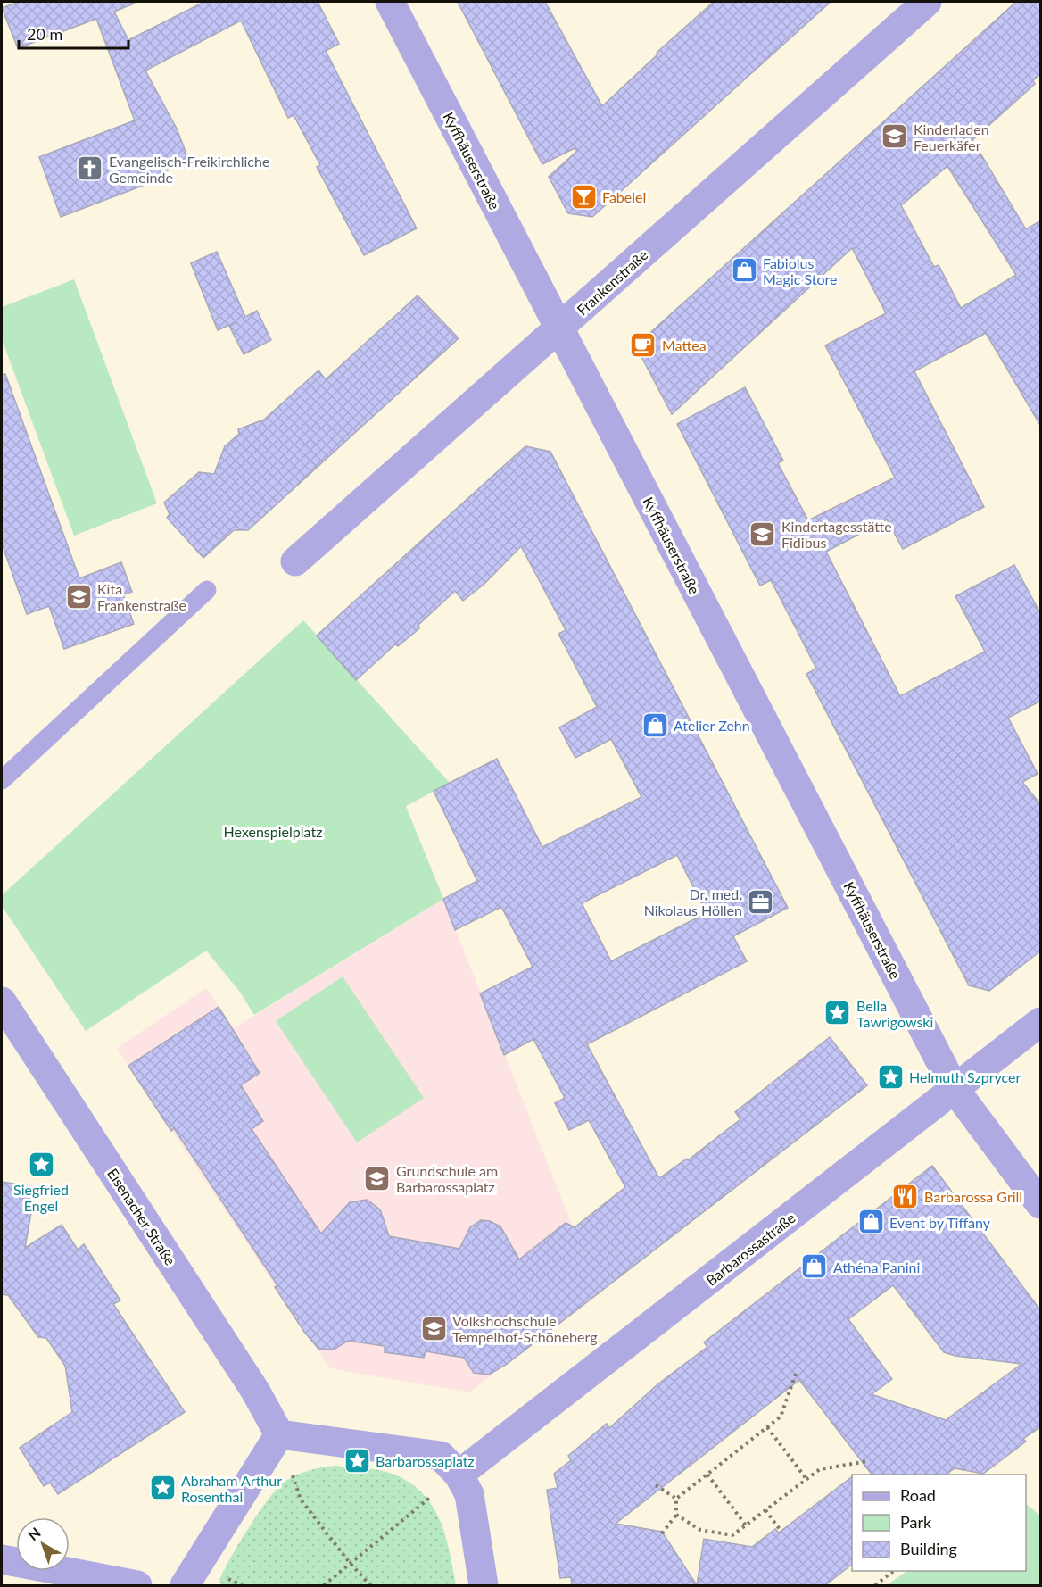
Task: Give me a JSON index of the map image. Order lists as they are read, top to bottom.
{
  "streets": {
    "street": [
      "Kyffhäuserstraße",
      "Frankenstraße",
      "Eisenacher Straße",
      "Barbarossastraße"
    ]
  },
  "crossings": [
    ["Kyffhäuserstraße", "Frankenstraße"],
    ["Kyffhäuserstraße", "Barbarossastraße"]
  ],
  "parks": ["Hexenspielplatz"],
  "places": {
    "school or university": [
      "Kinderladen Feuerkäfer",
      "Kindertagesstätte Fidibus",
      "Kita Frankenstraße",
      "Grundschule am Barbarossaplatz",
      "Volkshochschule Tempelhof-Schöneberg"
    ],
    "church": ["Evangelisch-Freikirchliche Gemeinde"],
    "bar": ["Fabelei"],
    "shop": [
      "Fabiolus Magic Store",
      "Atelier Zehn",
      "Event by Tiffany",
      "Athéna Panini"
    ],
    "cafe": ["Mattea"],
    "office": ["Dr. med. Nikolaus Höllen"],
    "place": [
      "Bella Tawrigowski",
      "Helmuth Szprycer",
      "Siegfried Engel",
      "Barbarossaplatz",
      "Abraham Arthur Rosenthal"
    ],
    "restaurant": ["Barbarossa Grill"]
  },
  "legend": ["Road", "Park", "Building"],
  "scale_bar": "20 m",
  "north": "top left"
}
